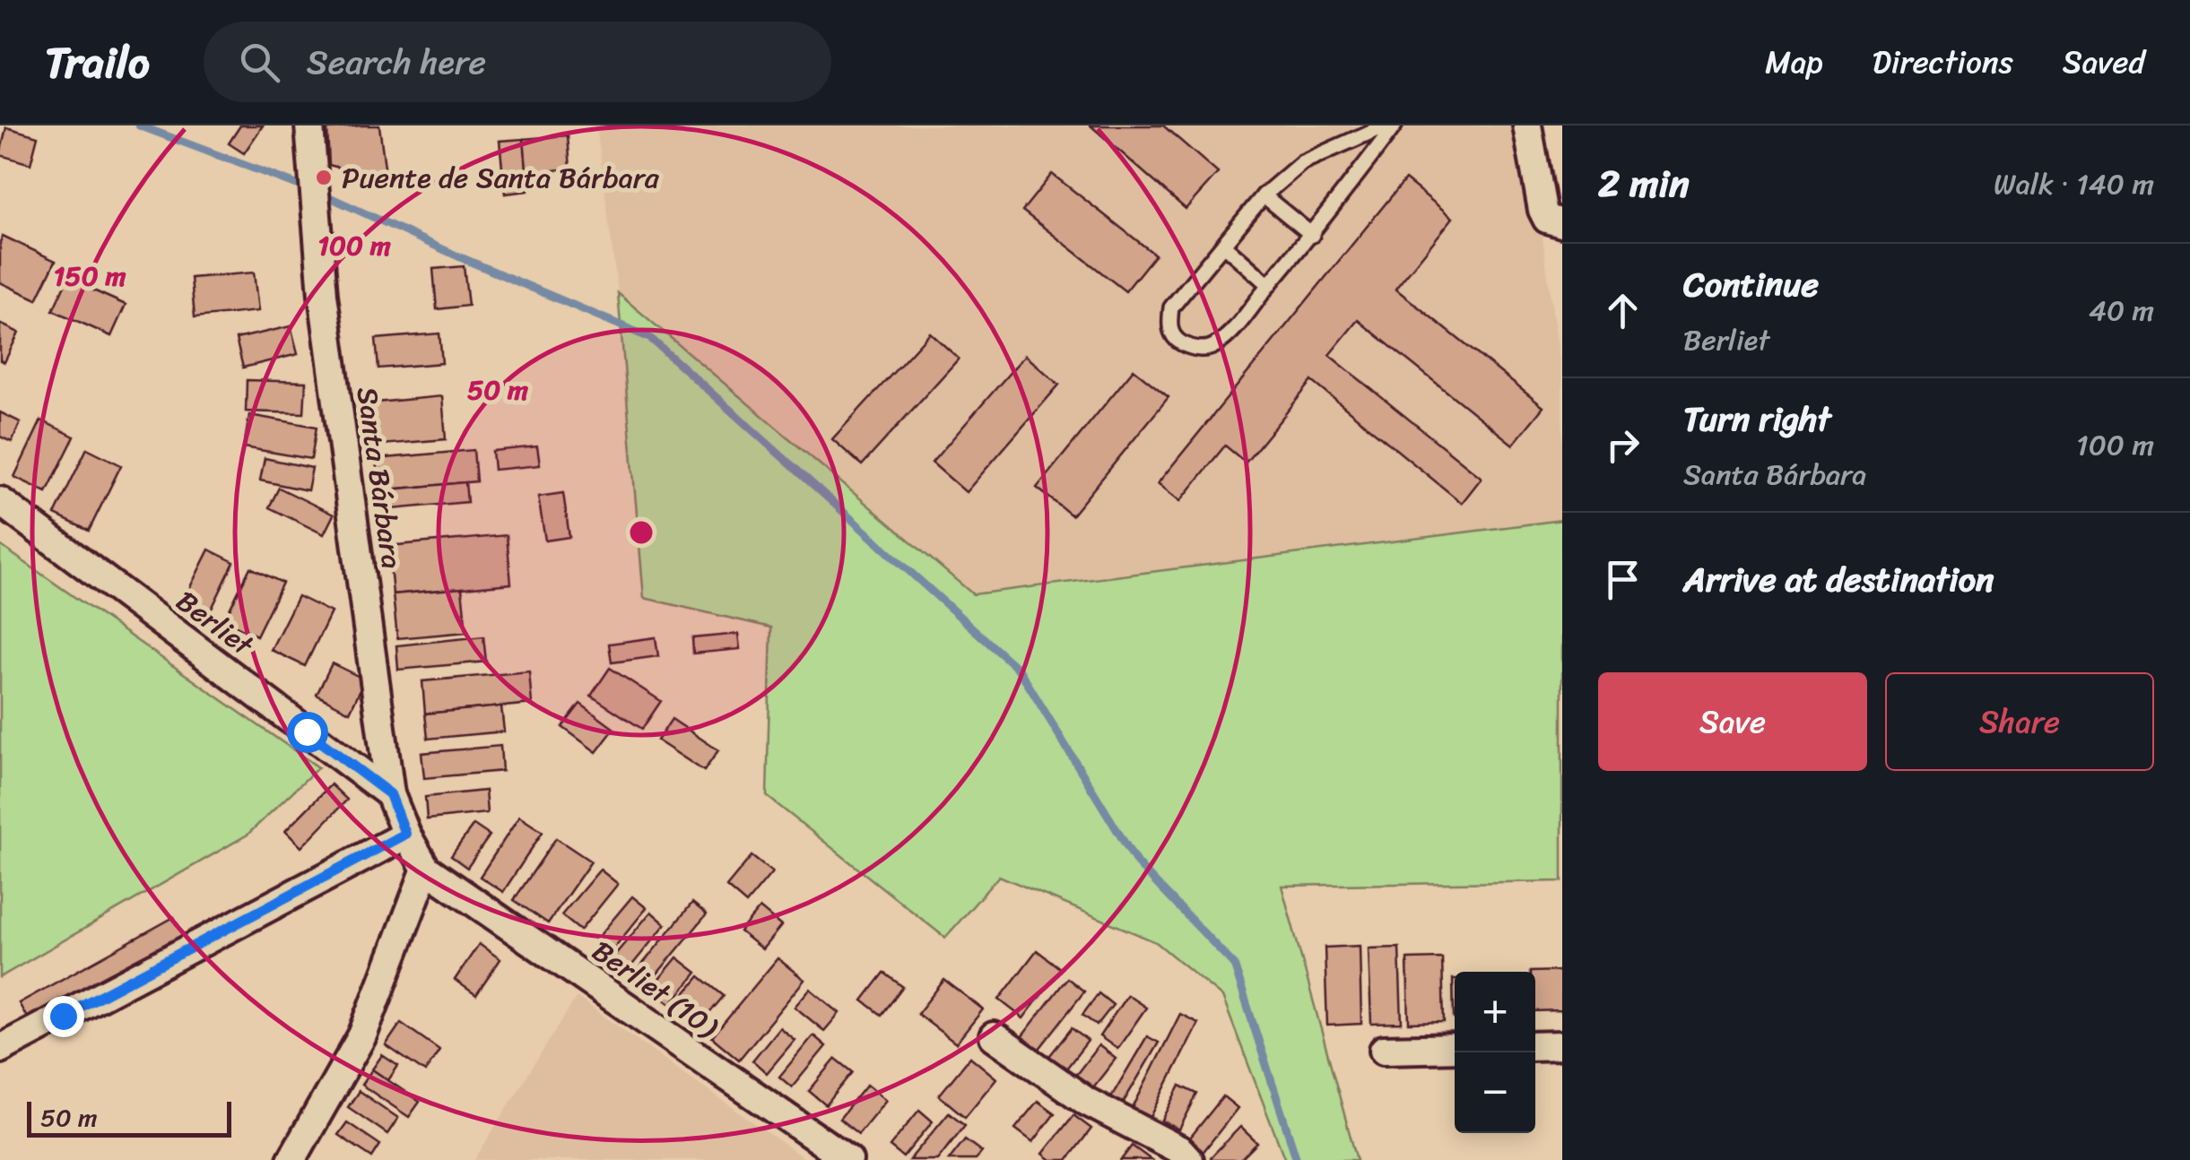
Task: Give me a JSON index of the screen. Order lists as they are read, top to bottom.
{
  "streets": {
    "street": ["Santa Bárbara", "Berliet", "Berliet (10)"]
  },
  "crossings": [
    ["Santa Bárbara", "Berliet"],
    ["Santa Bárbara", "Berliet (10)"]
  ],
  "places": ["Puente de Santa Bárbara"],
  "scale_bar": "50 m",
  "page": {
    "header": "Trailo",
    "search": "Search here",
    "nav": ["Map", "Directions", "Saved"],
    "heading": ["2 min", "Walk · 140 m"],
    "list": [
      ["Continue", "Berliet", "40 m"],
      ["Turn right", "Santa Bárbara", "100 m"],
      "Arrive at destination"
    ],
    "buttons": ["Save", "Share"],
    "map_buttons": ["+", "−"],
    "scale": "50 m"
  },
  "rings": ["100 m", "150 m", "50 m"]
}
